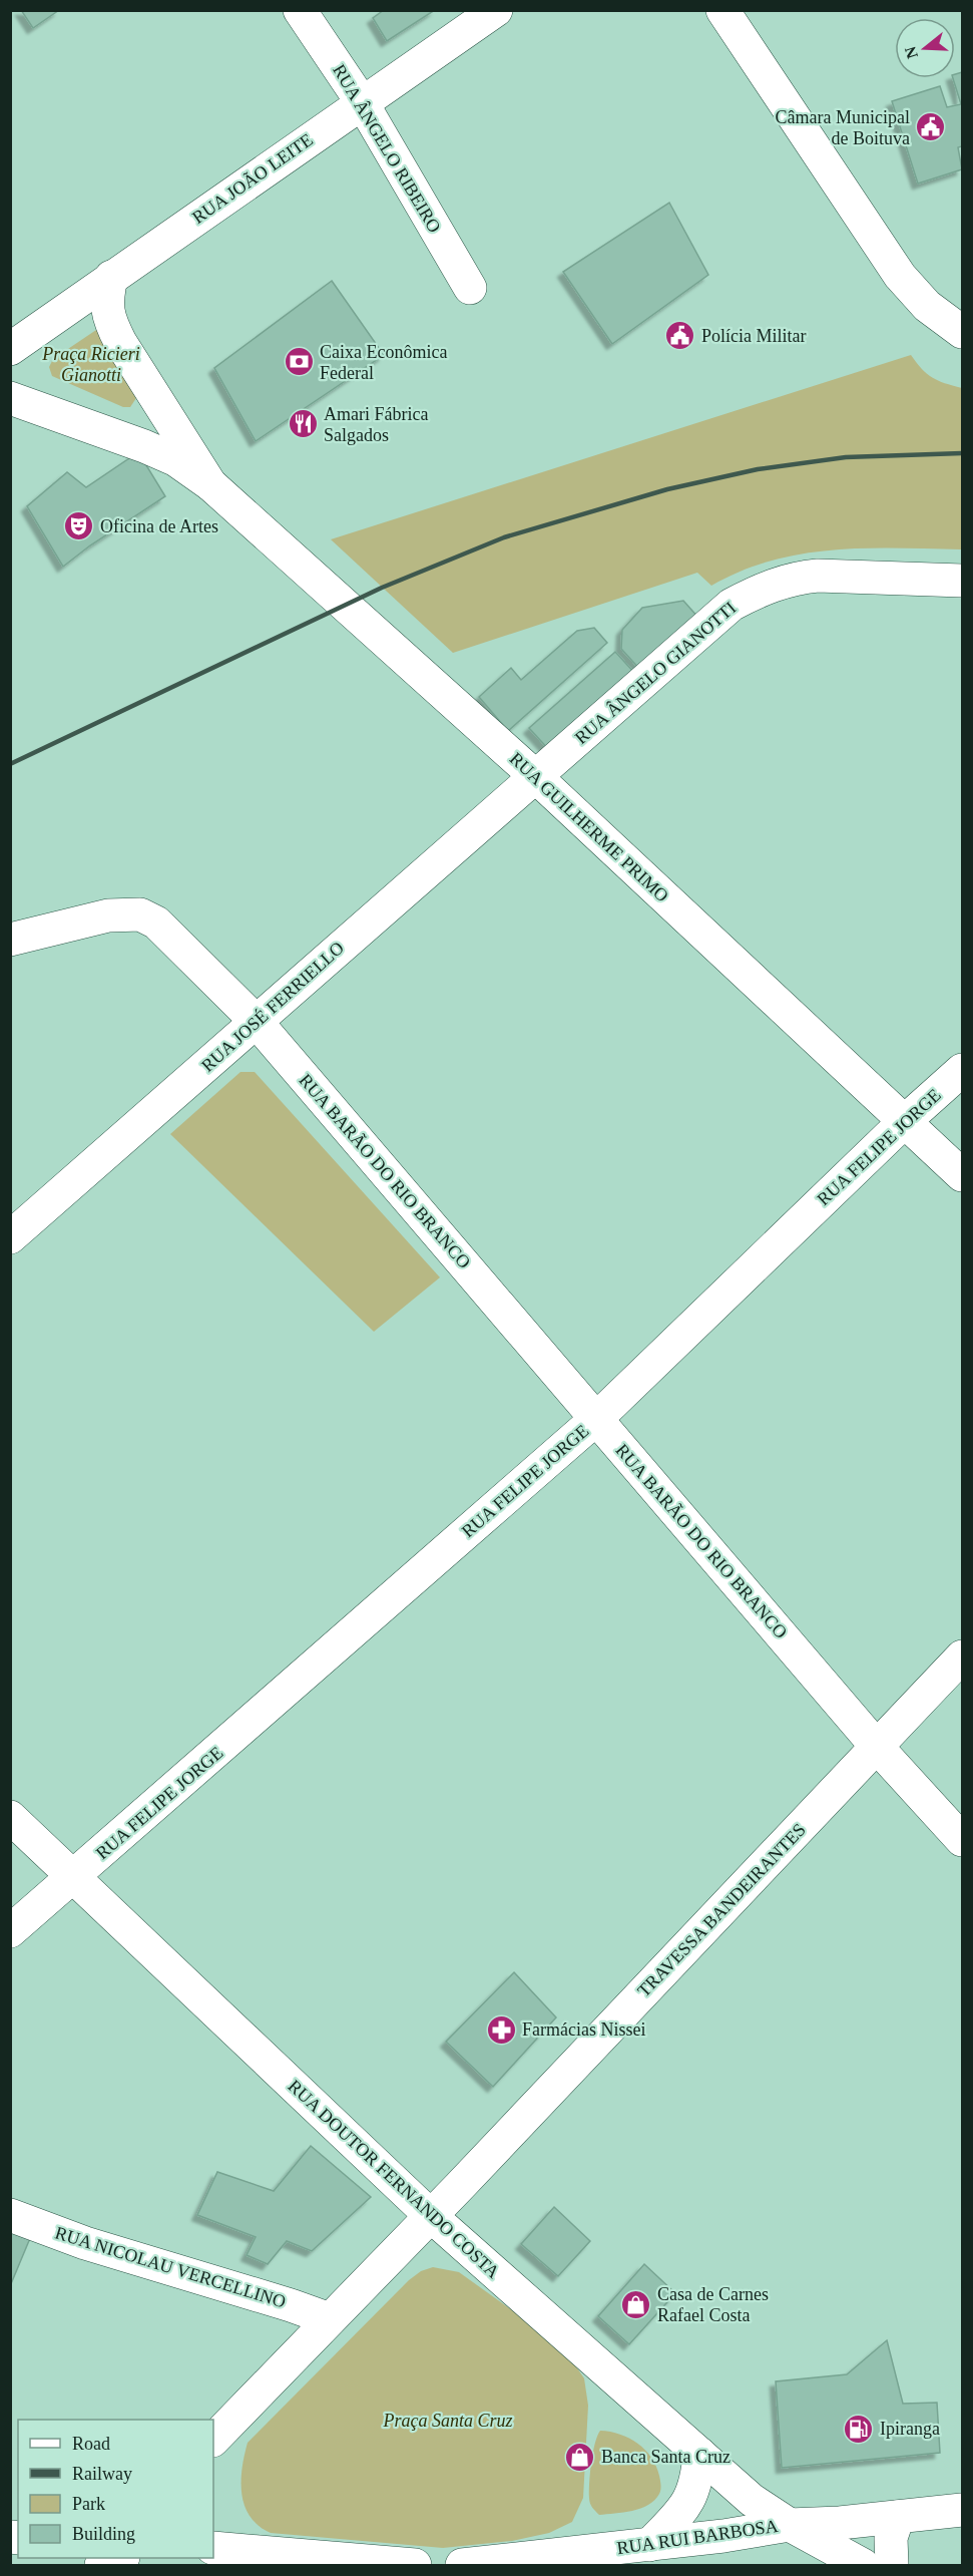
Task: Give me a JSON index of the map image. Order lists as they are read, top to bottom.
{
  "streets": {
    "street": [
      "RUA ÂNGELO RIBEIRO",
      "RUA JOÃO LEITE",
      "RUA ÂNGELO GIANOTTI",
      "RUA GUILHERME PRIMO",
      "RUA JOSÉ FERRIELLO",
      "RUA FELIPE JORGE",
      "RUA BARÃO DO RIO BRANCO",
      "TRAVESSA BANDEIRANTES",
      "RUA DOUTOR FERNANDO COSTA",
      "RUA NICOLAU VERCELLINO",
      "RUA RUI BARBOSA"
    ]
  },
  "crossings": [
    ["RUA ÂNGELO RIBEIRO", "RUA JOÃO LEITE"],
    ["RUA ÂNGELO GIANOTTI", "RUA GUILHERME PRIMO"],
    ["RUA ÂNGELO GIANOTTI", "RUA JOSÉ FERRIELLO"],
    ["RUA GUILHERME PRIMO", "RUA JOSÉ FERRIELLO"],
    ["RUA GUILHERME PRIMO", "RUA FELIPE JORGE"],
    ["RUA JOSÉ FERRIELLO", "RUA BARÃO DO RIO BRANCO"],
    ["RUA FELIPE JORGE", "RUA BARÃO DO RIO BRANCO"],
    ["RUA FELIPE JORGE", "RUA DOUTOR FERNANDO COSTA"],
    ["RUA BARÃO DO RIO BRANCO", "TRAVESSA BANDEIRANTES"],
    ["TRAVESSA BANDEIRANTES", "RUA DOUTOR FERNANDO COSTA"],
    ["RUA DOUTOR FERNANDO COSTA", "RUA RUI BARBOSA"]
  ],
  "parks": ["Praça Ricieri Gianotti", "Praça Santa Cruz"],
  "places": {
    "public building": ["Câmara Municipal de Boituva", "Polícia Militar"],
    "bank": ["Caixa Econômica Federal"],
    "restaurant": ["Amari Fábrica Salgados"],
    "theatre": ["Oficina de Artes"],
    "pharmacy": ["Farmácias Nissei"],
    "shop": ["Casa de Carnes Rafael Costa", "Banca Santa Cruz"],
    "fuel station": ["Ipiranga"]
  },
  "legend": [
    "Road",
    "Railway",
    "Park",
    "Building"
  ],
  "north": "left"
}
